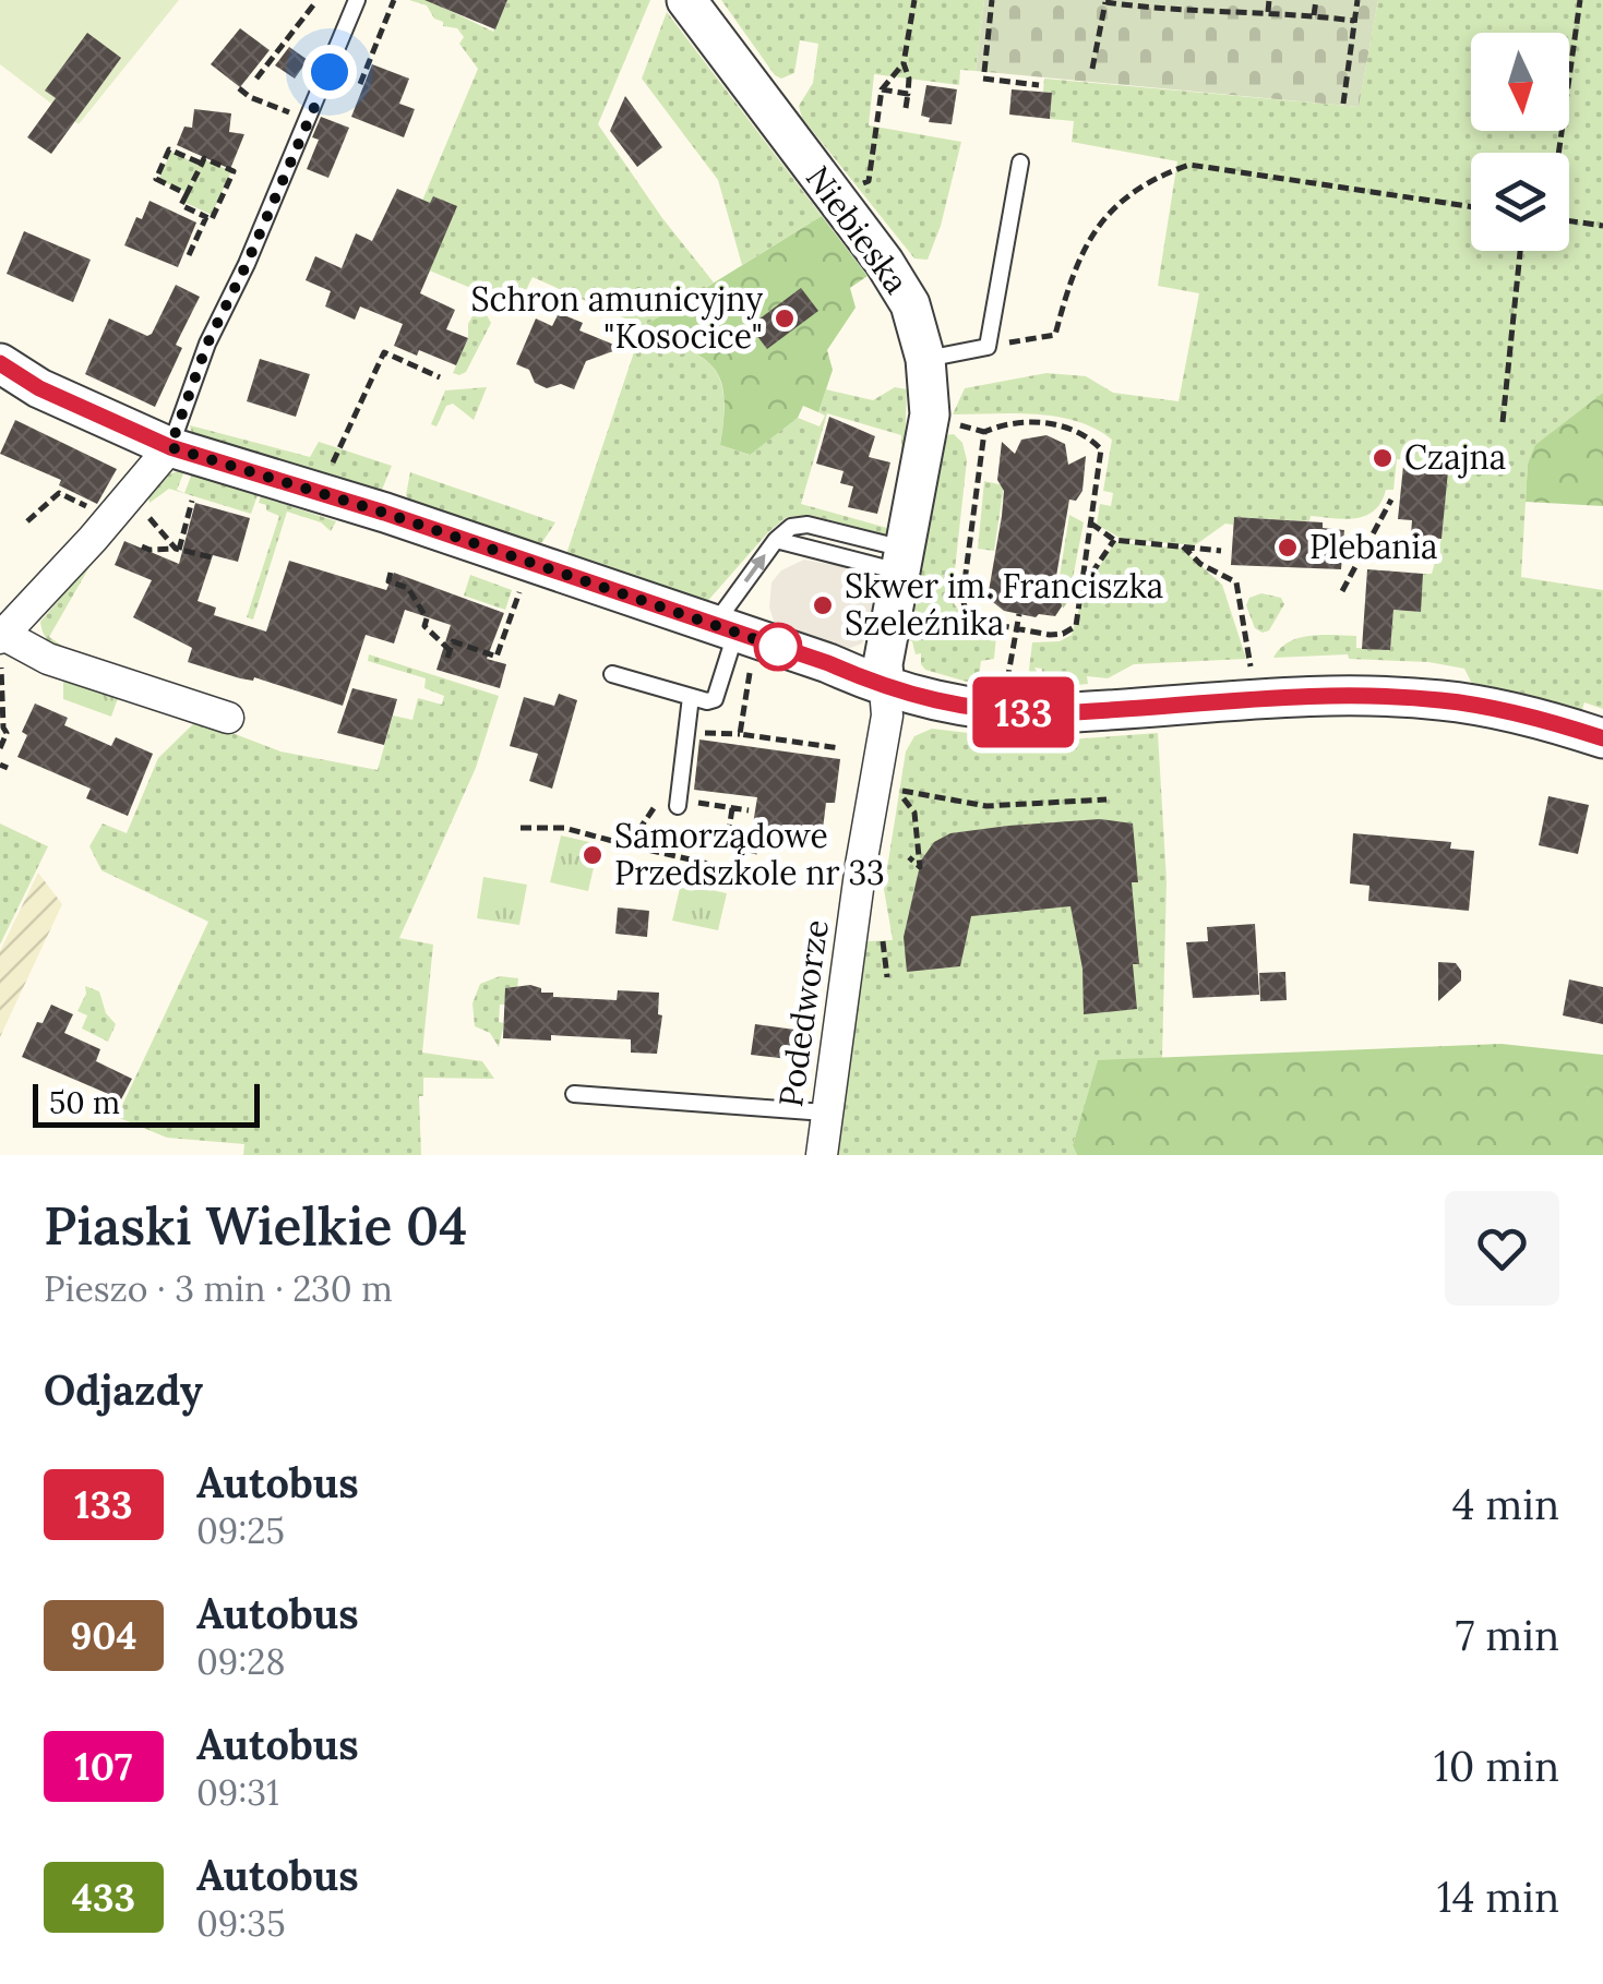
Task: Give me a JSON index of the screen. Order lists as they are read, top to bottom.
{
  "streets": {
    "street": ["Niebieska", "Podedworze"]
  },
  "crossings": [
    ["Niebieska", "Podedworze"]
  ],
  "places": [
    "Schron amunicyjny \"Kosocice\"",
    "Czajna",
    "Plebania",
    "Skwer im. Franciszka Szeleźnika",
    "Samorządowe Przedszkole nr 33"
  ],
  "lines": ["bus line 133"],
  "scale_bar": "50 m",
  "north": "bottom",
  "page": {
    "on_map": "133",
    "scale": "50 m",
    "heading": [
      ["Piaski Wielkie 04", "Pieszo · 3 min · 230 m"],
      "Odjazdy"
    ],
    "list": [
      {
        "mark": "133",
        "name": "Autobus",
        "note": "09:25",
        "value": "4 min"
      },
      {
        "mark": "904",
        "name": "Autobus",
        "note": "09:28",
        "value": "7 min"
      },
      {
        "mark": "107",
        "name": "Autobus",
        "note": "09:31",
        "value": "10 min"
      },
      {
        "mark": "433",
        "name": "Autobus",
        "note": "09:35",
        "value": "14 min"
      }
    ]
  }
}
